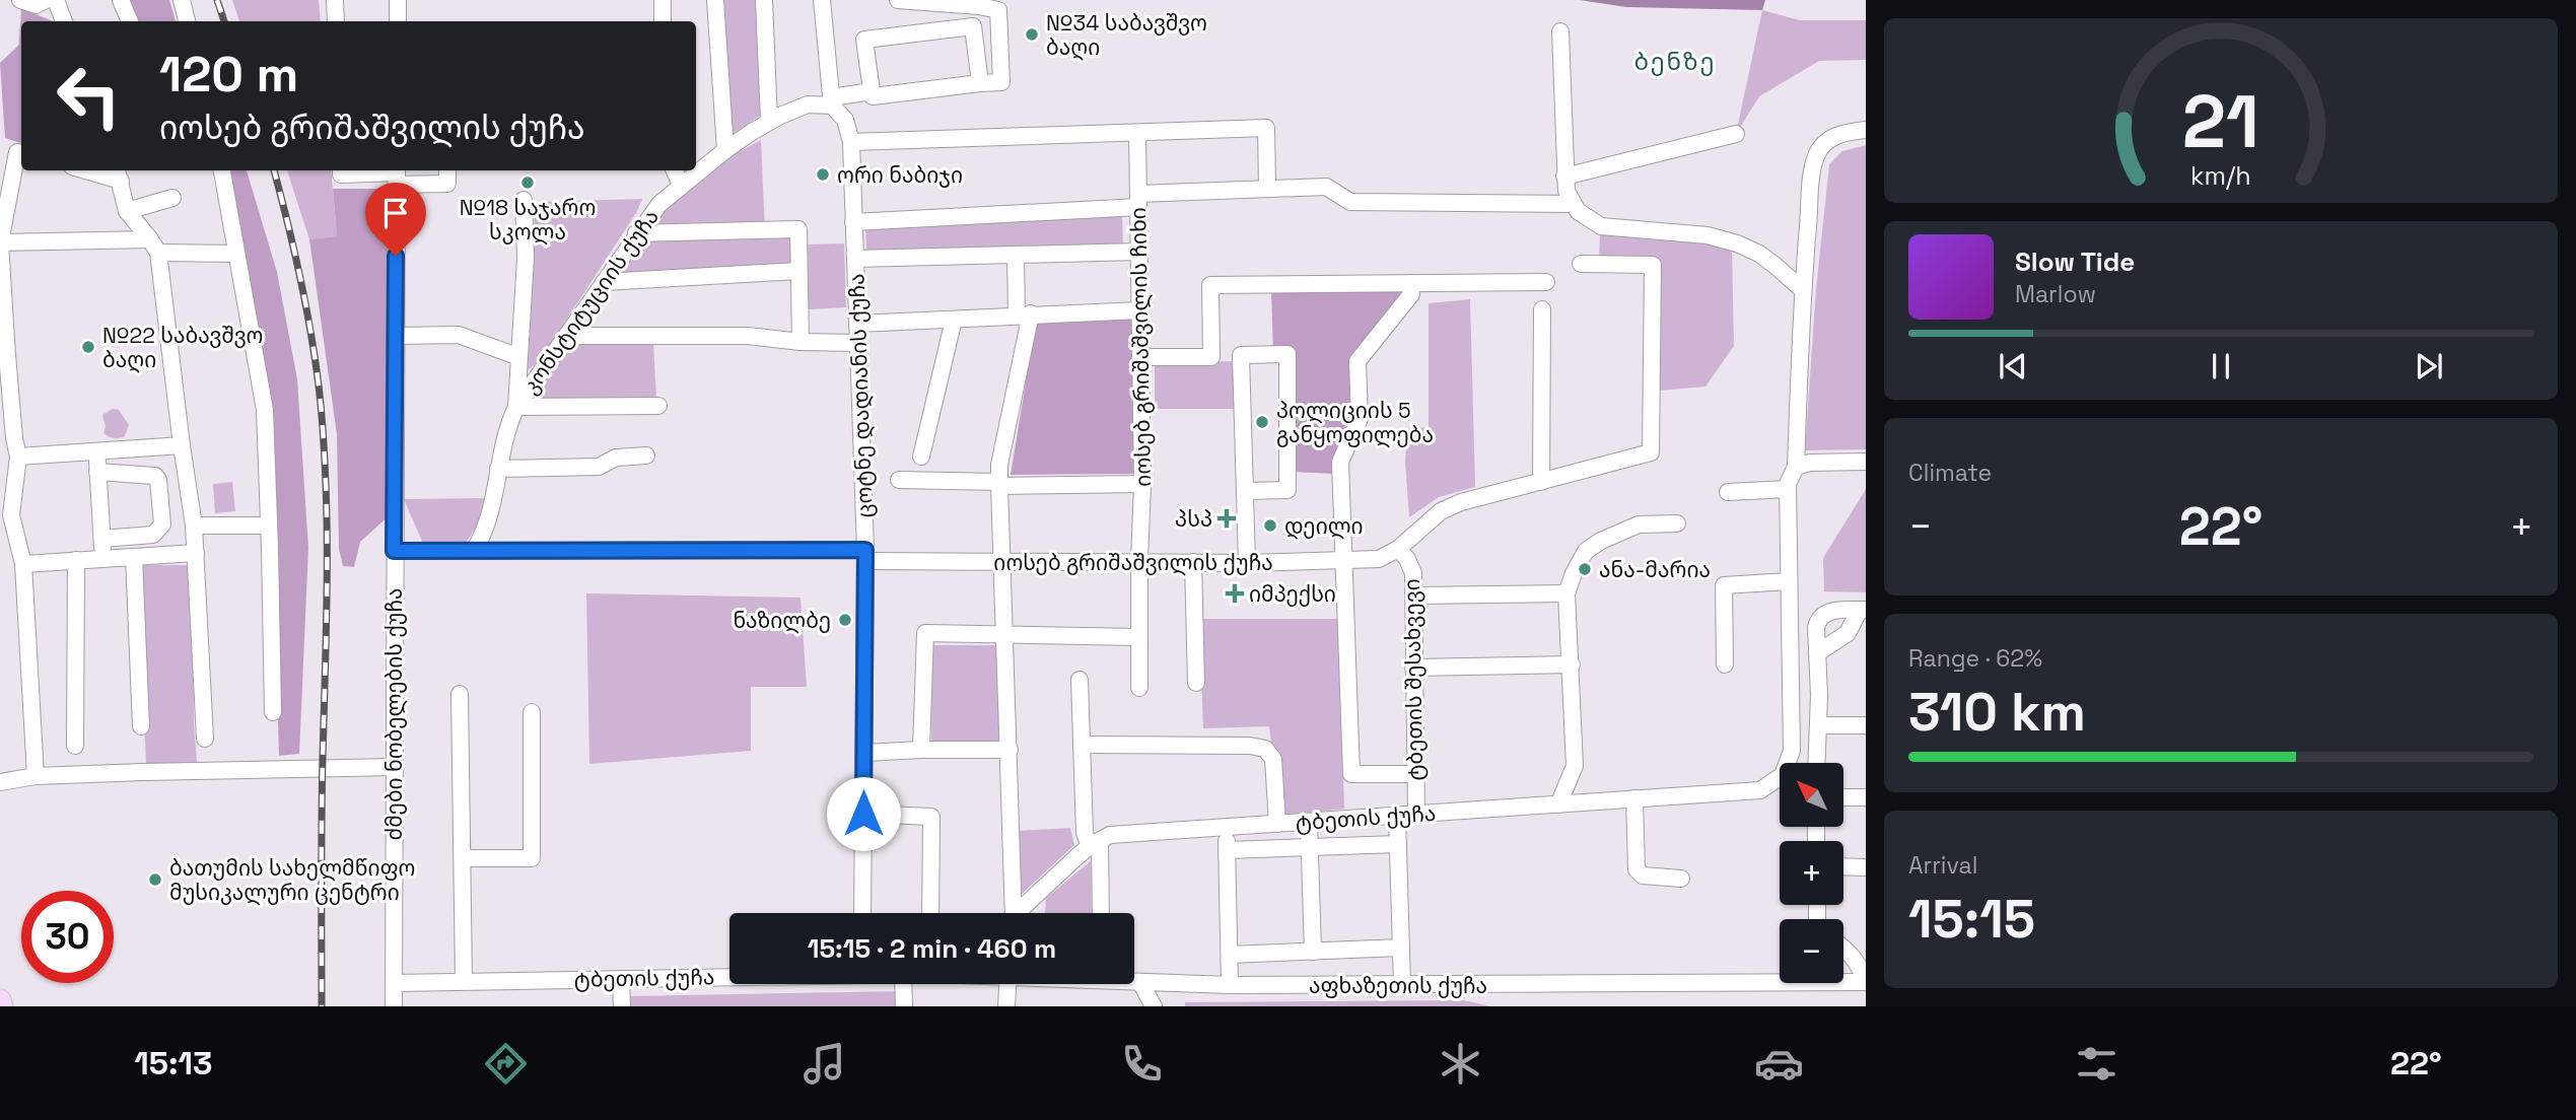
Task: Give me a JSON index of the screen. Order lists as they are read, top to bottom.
{
  "streets": {
    "street": [
      "კონსტიტუციის ქუჩა",
      "იოსებ გრიშაშვილის ჩიხი",
      "ცოტნე დადიანის ქუჩა",
      "იოსებ გრიშაშვილის ქუჩა",
      "ტბეთის შესახვევი",
      "ძმები ნობელების ქუჩა",
      "ტბეთის ქუჩა",
      "აფხაზეთის ქუჩა"
    ]
  },
  "crossings": [
    ["კონსტიტუციის ქუჩა", "ცოტნე დადიანის ქუჩა"],
    ["კონსტიტუციის ქუჩა", "იოსებ გრიშაშვილის ქუჩა"],
    ["იოსებ გრიშაშვილის ჩიხი", "იოსებ გრიშაშვილის ქუჩა"],
    ["ცოტნე დადიანის ქუჩა", "იოსებ გრიშაშვილის ქუჩა"],
    ["იოსებ გრიშაშვილის ქუჩა", "ტბეთის შესახვევი"],
    ["იოსებ გრიშაშვილის ქუჩა", "ძმები ნობელების ქუჩა"],
    ["ტბეთის შესახვევი", "ტბეთის ქუჩა"],
    ["ძმები ნობელების ქუჩა", "ტბეთის ქუჩა"]
  ],
  "districts": ["ბენზე"],
  "places": {
    "other": [
      "№34 საბავშვო ბაღი",
      "ორი ნაბიჯი",
      "№18 საჯარო სკოლა",
      "№22 საბავშვო ბაღი",
      "პოლიციის 5 განყოფილება",
      "დეილი",
      "ანა-მარია",
      "ნაზილბე",
      "ბათუმის სახელმწიფო მუსიკალური ცენტრი"
    ],
    "health": ["პსპ", "იმპექსი"]
  },
  "north": "top left",
  "page": {
    "turn": ["120 m", "იოსებ გრიშაშვილის ქუჩა"],
    "song": ["Slow Tide", "Marlow"],
    "tile": [
      "Climate",
      ["Range · 62%", "310 km"],
      ["Arrival", "15:15"]
    ],
    "heat": ["−", "22°", "+"],
    "map_buttons": ["+", "−"],
    "limit": "30",
    "trip": "15:15 · 2 min · 460 m",
    "tabs": ["15:13", "22°"],
    "gauge": ["21", "km/h"]
  }
}
